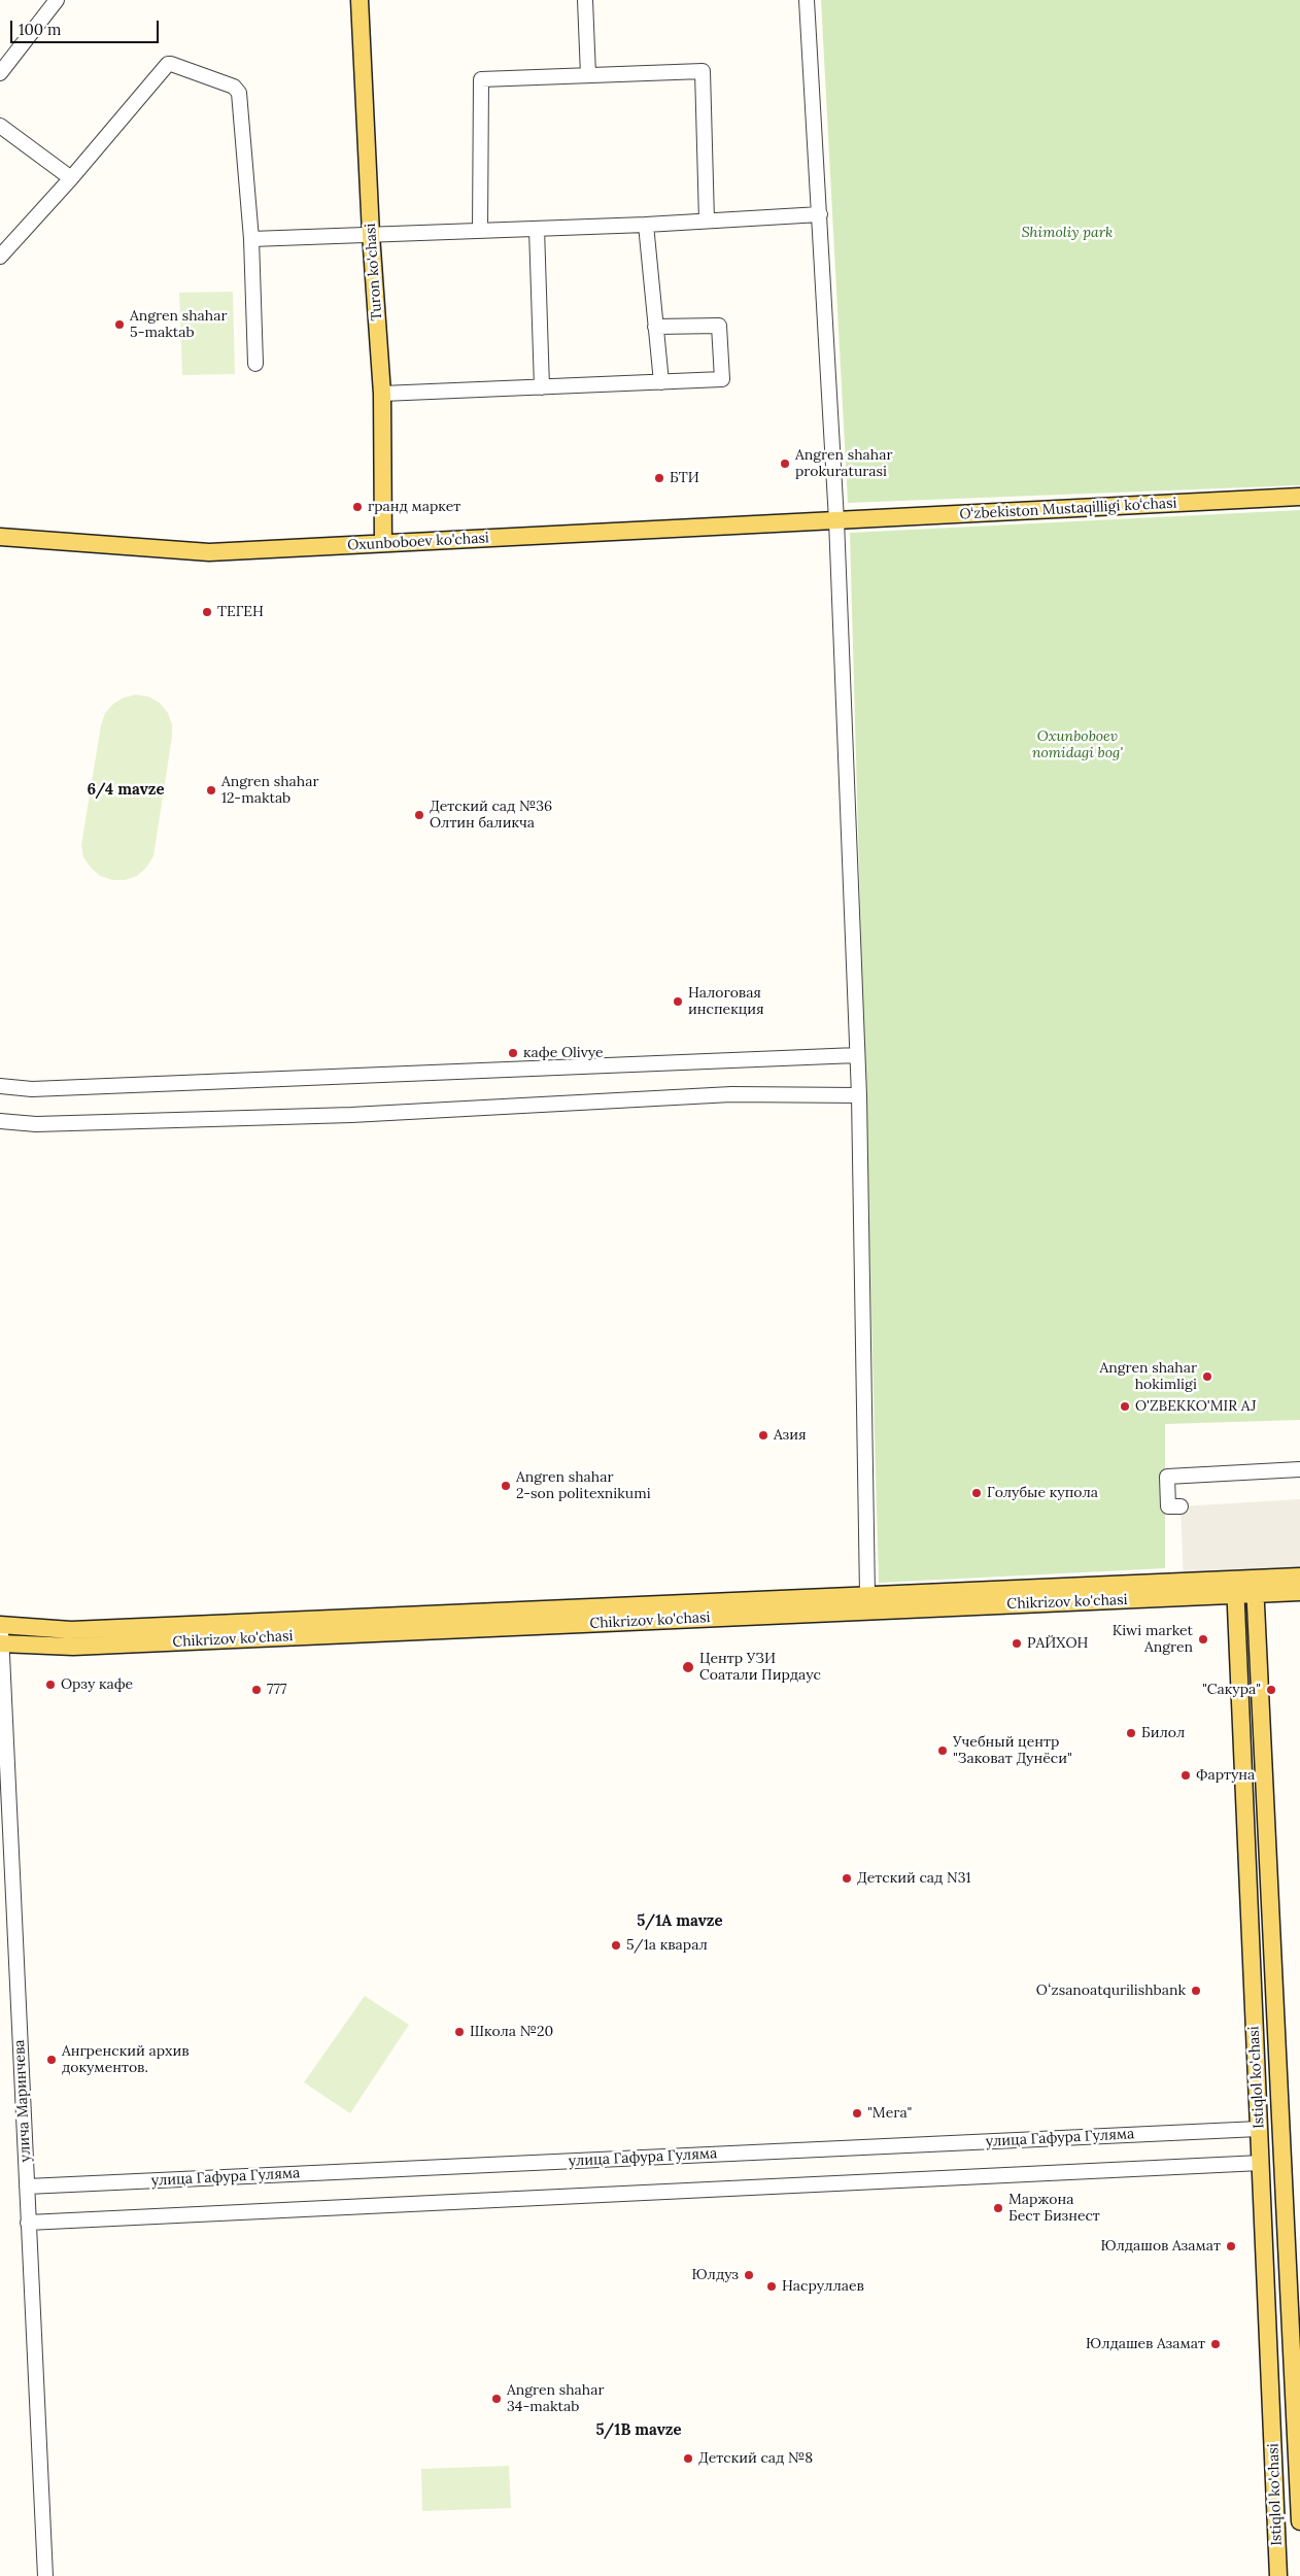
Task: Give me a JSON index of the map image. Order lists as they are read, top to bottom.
{
  "streets": {
    "main road": [
      "Turon ko'chasi",
      "O‘zbekiston Mustaqilligi ko‘chasi",
      "Oxunboboev ko'chasi",
      "Chikrizov ko'chasi",
      "Istiqlol ko'chasi"
    ],
    "street": ["улича Маринчева", "улица Гафура Гуляма"]
  },
  "crossings": [
    ["Turon ko'chasi", "Oxunboboev ko'chasi"],
    ["O‘zbekiston Mustaqilligi ko‘chasi", "Oxunboboev ko'chasi"],
    ["Chikrizov ko'chasi", "Istiqlol ko'chasi"],
    ["Chikrizov ko'chasi", "улича Маринчева"],
    ["Istiqlol ko'chasi", "улица Гафура Гуляма"],
    ["улича Маринчева", "улица Гафура Гуляма"]
  ],
  "districts": ["6/4 mavze", "5/1A mavze", "5/1B mavze"],
  "parks": ["Shimoliy park", "Oxunboboev nomidagi bog'"],
  "places": [
    "Angren shahar 5-maktab",
    "Angren shahar prokuraturasi",
    "БТИ",
    "гранд маркет",
    "ТЕГЕН",
    "Angren shahar 12-maktab",
    "Детский сад №36 Олтин баликча",
    "Налоговая инспекция",
    "кафе Olivye",
    "Angren shahar hokimligi",
    "O'ZBEKKO'MIR AJ",
    "Азия",
    "Angren shahar 2-son politexnikumi",
    "Голубые купола",
    "Kiwi market Angren",
    "РАЙХОН",
    "Центр УЗИ Соатали Пирдаус",
    "Орзу кафе",
    "777",
    "\"Сакура\"",
    "Билол",
    "Учебный центр \"Заковат Дунёси\"",
    "Фартуна",
    "Детский сад N31",
    "5/1а кварал",
    "Oʻzsanoatqurilishbank",
    "Школа №20",
    "Ангренский архив документов.",
    "\"Мега\"",
    "Маржона Бест Бизнест",
    "Юлдашов Азамат",
    "Юлдуз",
    "Насруллаев",
    "Юлдашев Азамат",
    "Angren shahar 34-maktab",
    "Детский сад №8"
  ],
  "scale_bar": "100 m"
}
